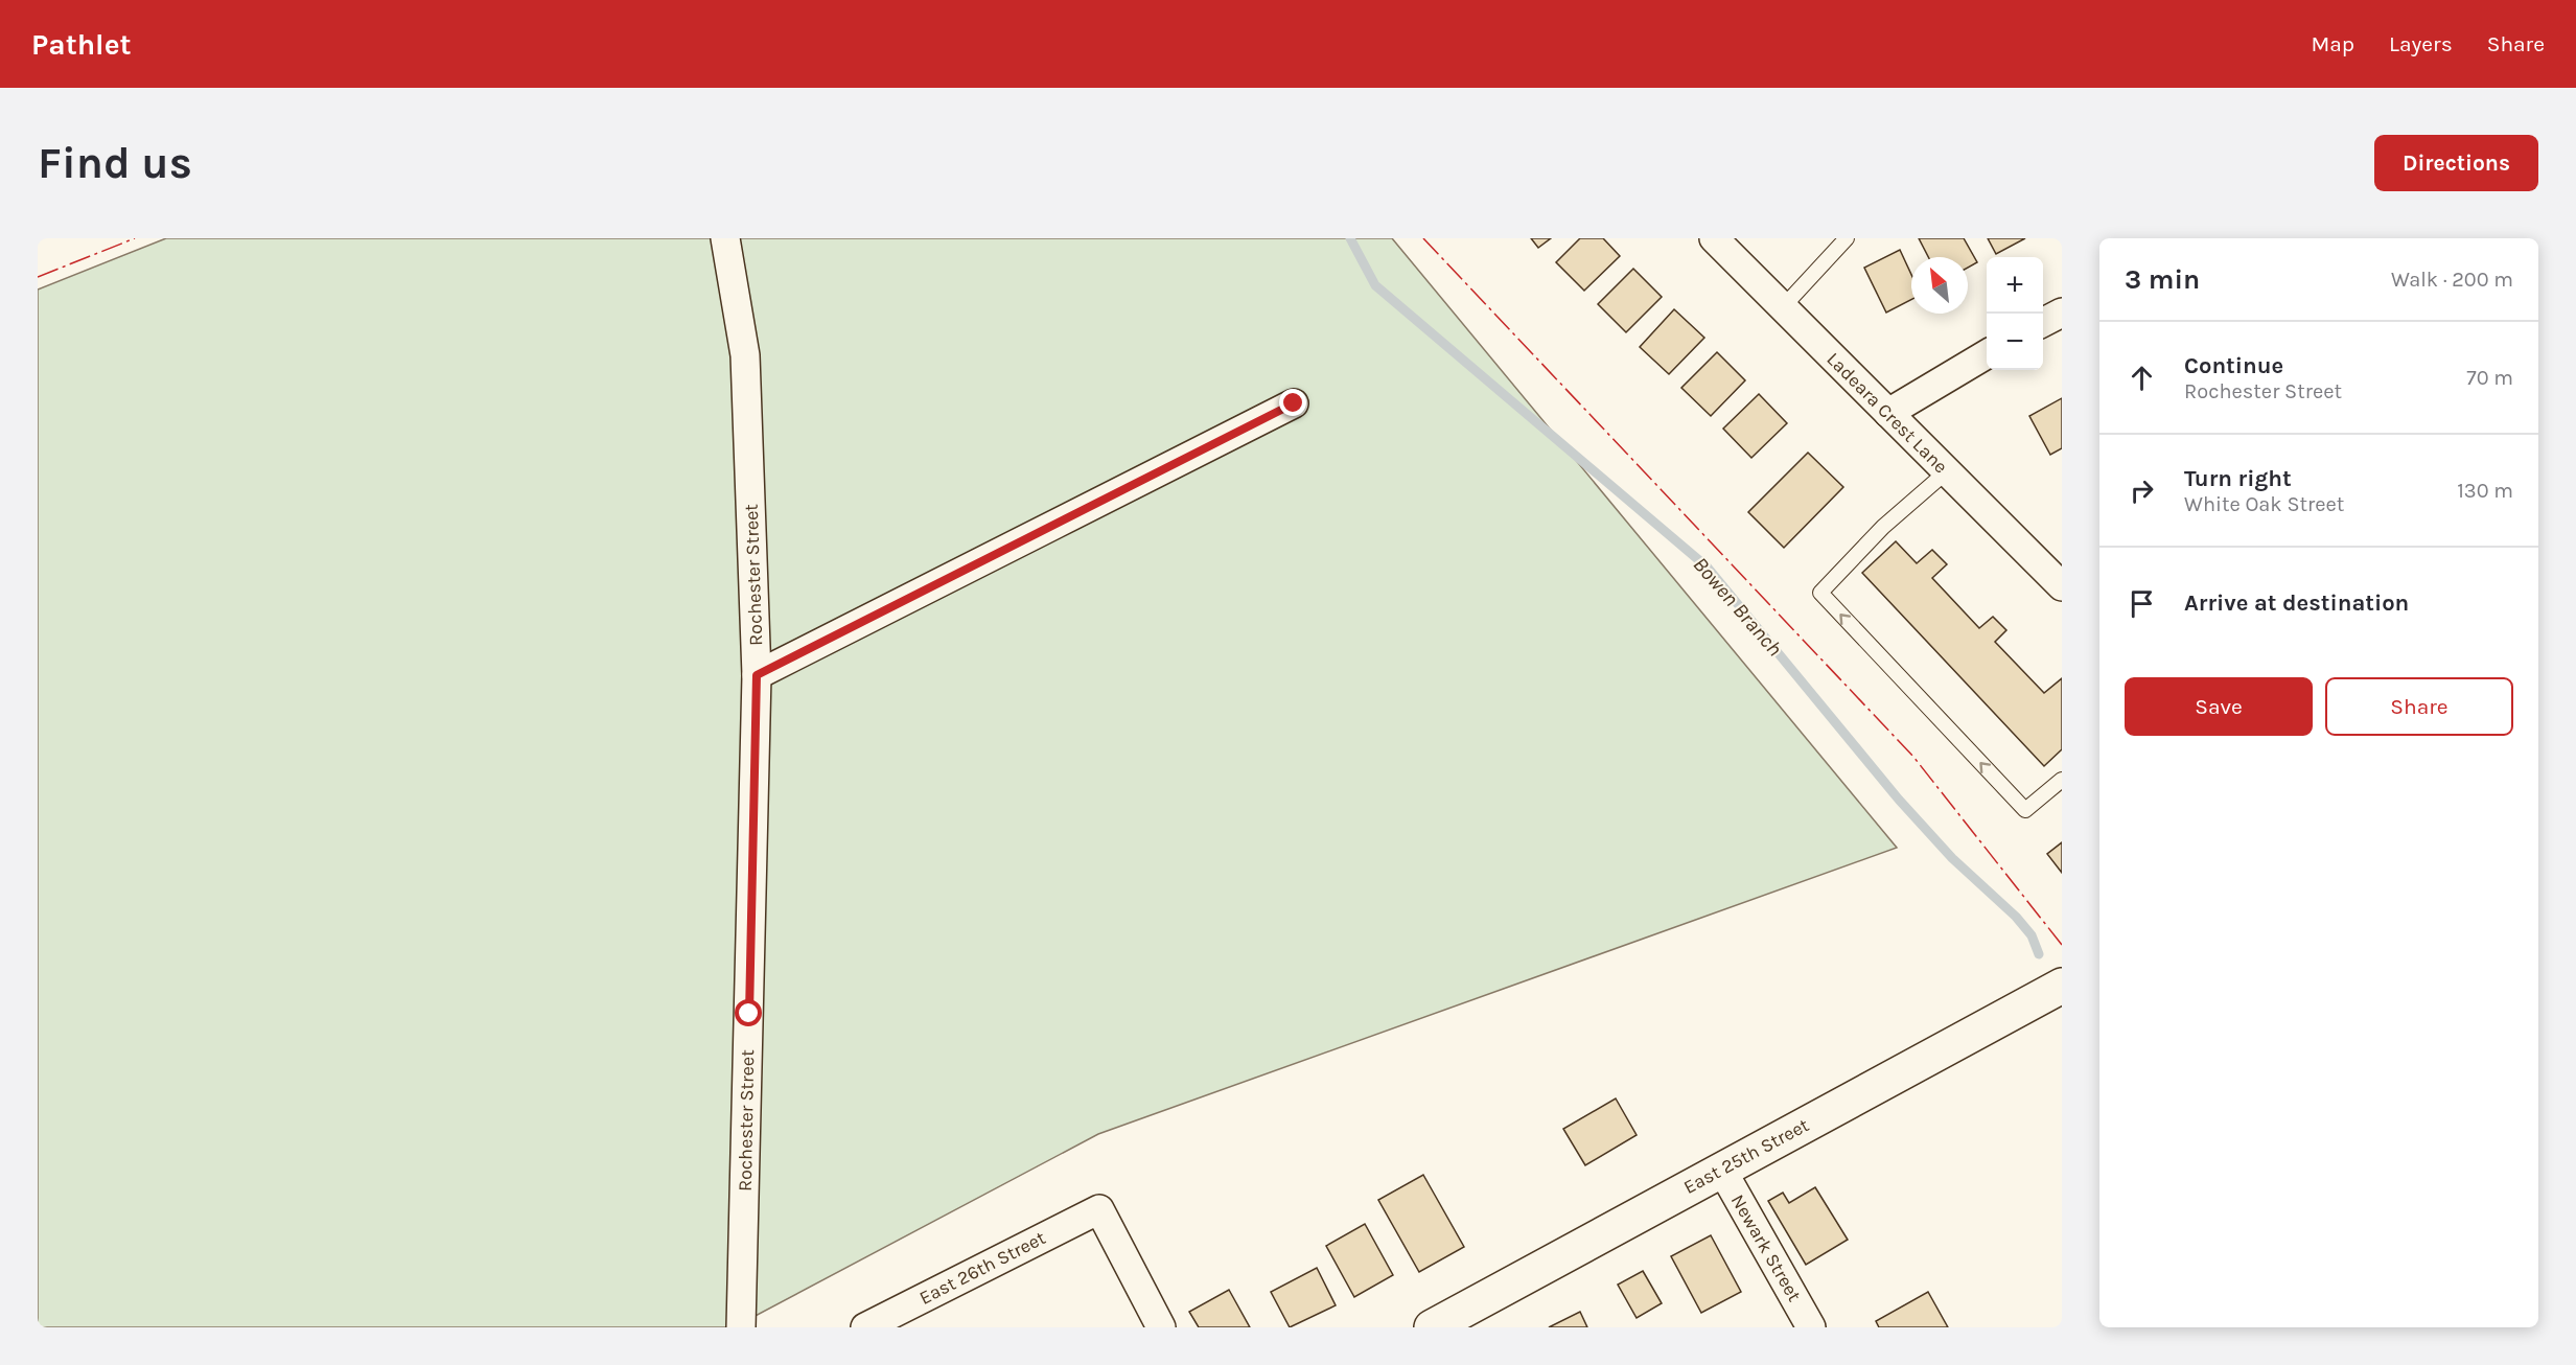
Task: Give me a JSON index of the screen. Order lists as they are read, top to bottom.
{
  "streets": {
    "street": [
      "Ladeara Crest Lane",
      "Rochester Street",
      "East 25th Street",
      "Newark Street",
      "East 26th Street"
    ]
  },
  "crossings": [
    ["East 25th Street", "Newark Street"]
  ],
  "water": ["Bowen Branch"],
  "north": "top left",
  "page": {
    "header": "Pathlet",
    "nav": ["Map", "Layers", "Share"],
    "buttons": [
      "Directions",
      ["Save", "Share"]
    ],
    "title": "Find us",
    "heading": ["3 min", "Walk · 200 m"],
    "map_buttons": ["+", "−"],
    "list": [
      ["Continue", "Rochester Street", "70 m"],
      ["Turn right", "White Oak Street", "130 m"],
      "Arrive at destination"
    ]
  }
}
